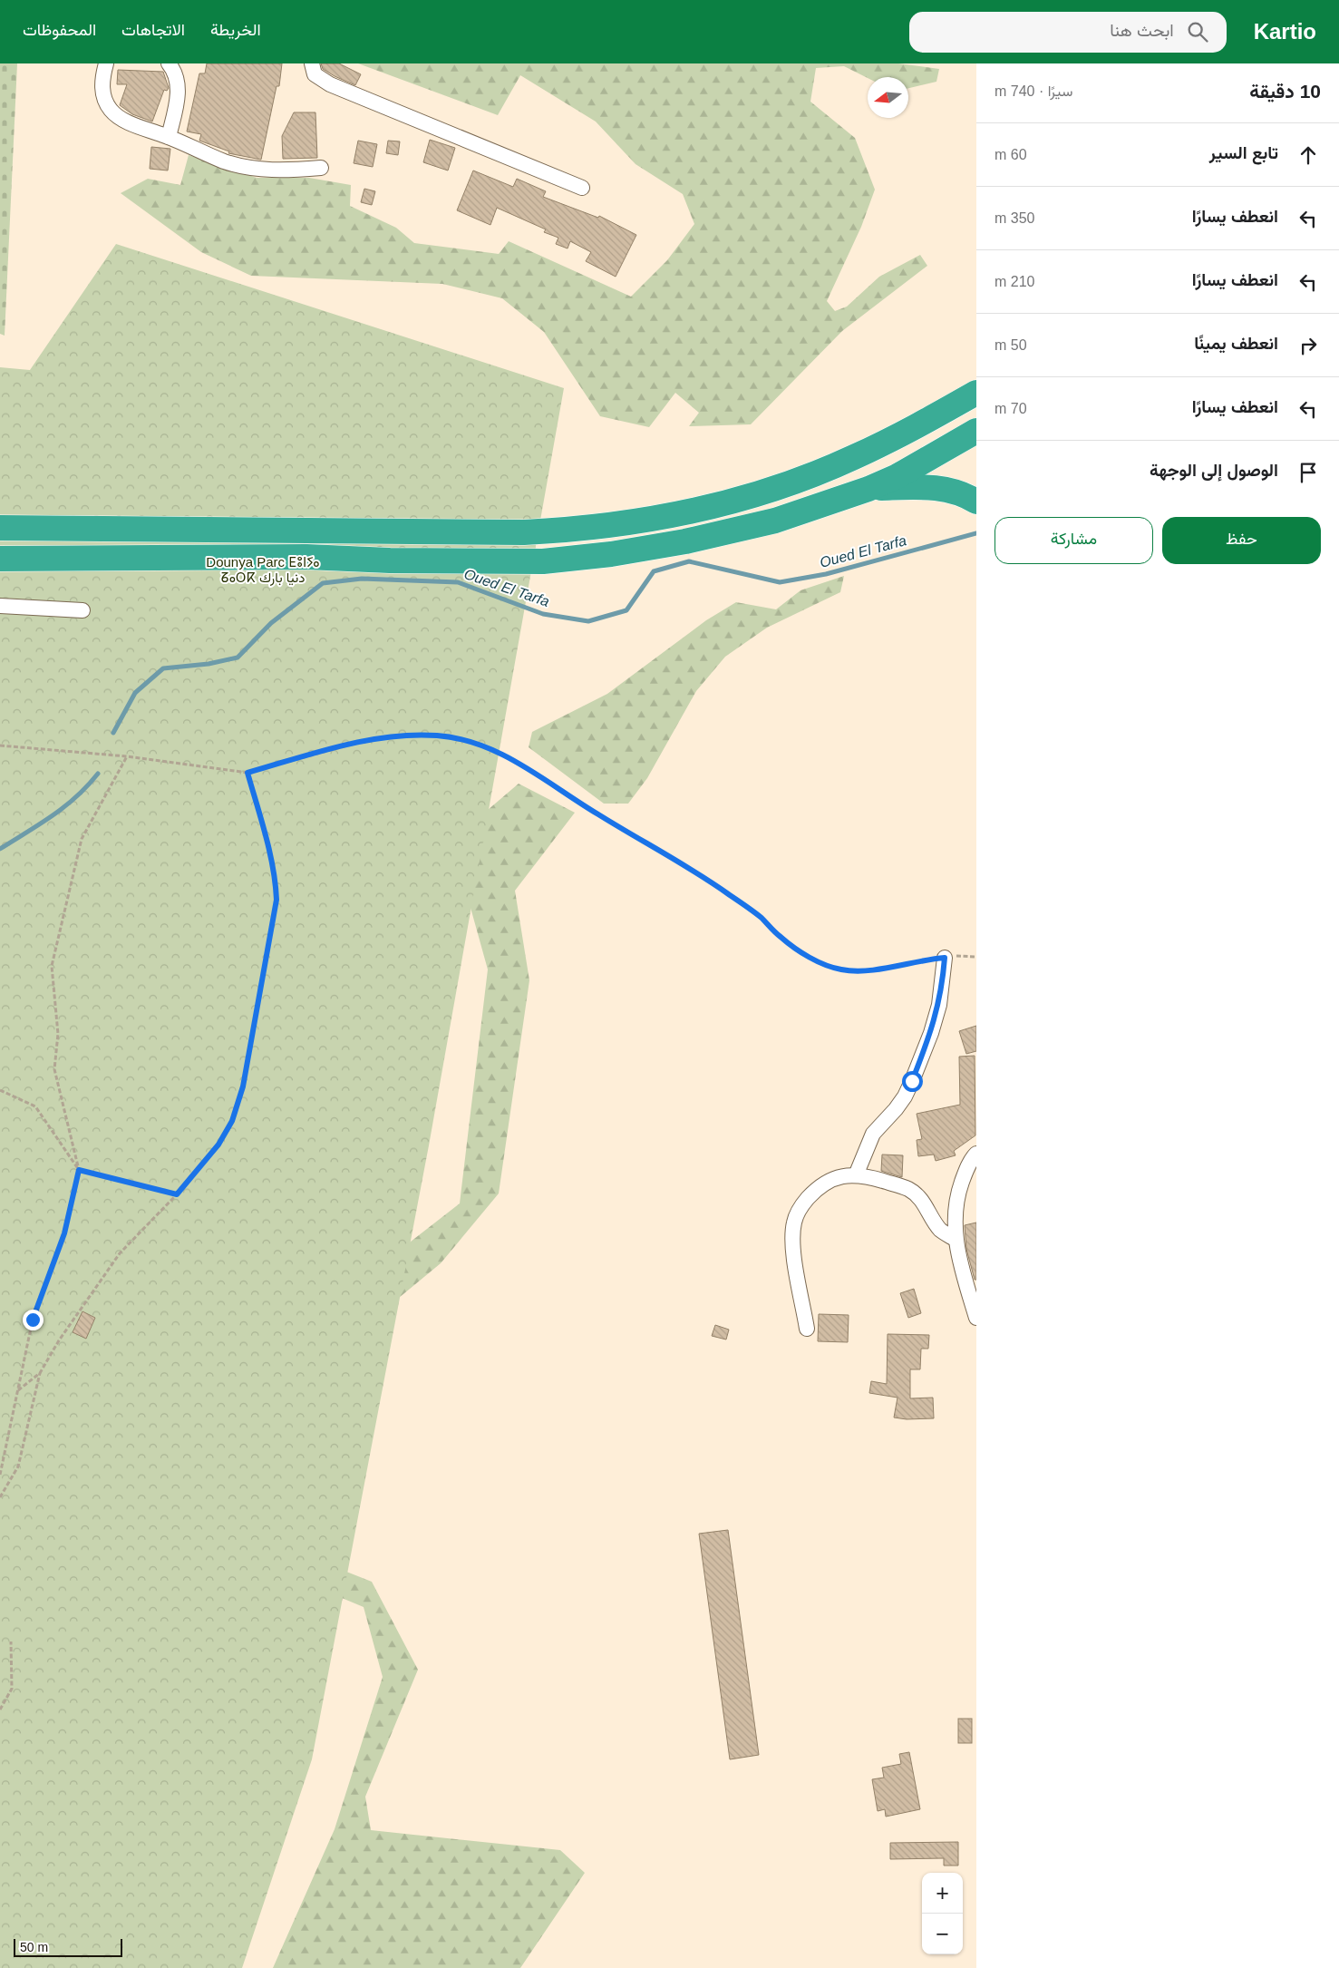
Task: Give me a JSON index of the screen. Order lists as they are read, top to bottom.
{
  "water": ["Oued El Tarfa"],
  "parks": ["Dounya Parc ⴹⵓⵏⵢⴰ ⵒⴰⵔⴽ دنيا بارك"],
  "scale_bar": "50 m",
  "north": "left",
  "page": {
    "header": "Kartio",
    "search": "ابحث هنا",
    "nav": ["الخريطة", "الاتجاهات", "المحفوظات"],
    "heading": ["10 دقيقة", "سيرًا · 740 m"],
    "list": [
      ["تابع السير", "60 m"],
      ["انعطف يسارًا", "350 m"],
      ["انعطف يسارًا", "210 m"],
      ["انعطف يمينًا", "50 m"],
      ["انعطف يسارًا", "70 m"],
      "الوصول إلى الوجهة"
    ],
    "buttons": ["حفظ", "مشاركة"],
    "map_buttons": ["+", "−"],
    "scale": "50 m"
  }
}
